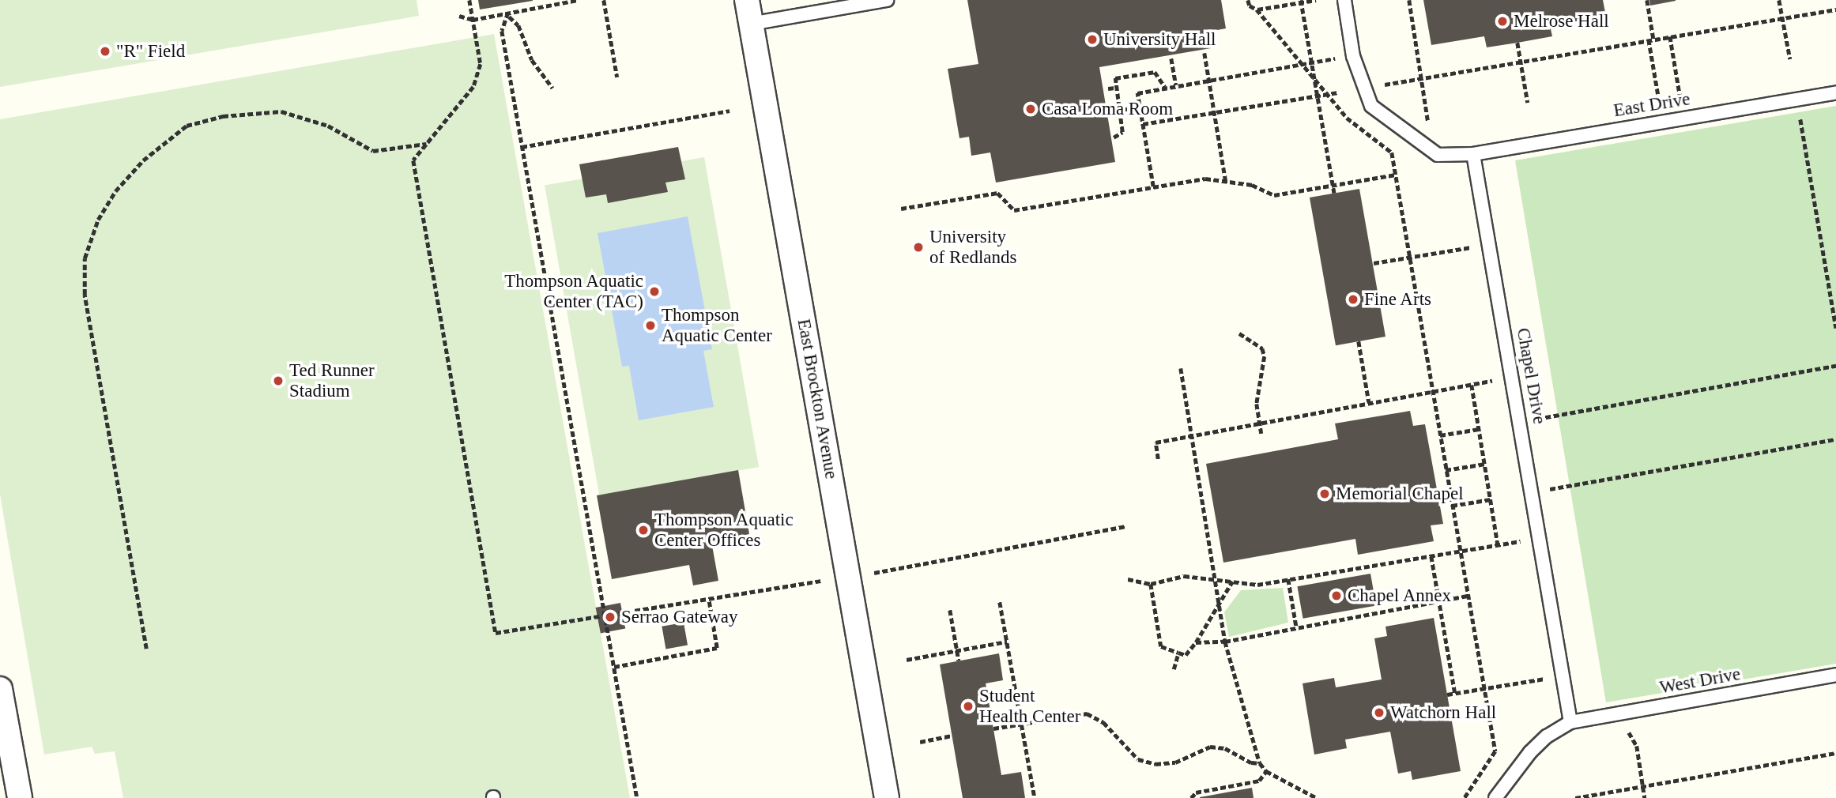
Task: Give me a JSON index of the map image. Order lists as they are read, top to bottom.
{
  "streets": {
    "street": ["East Brockton Avenue"],
    "lane": ["East Drive", "Chapel Drive", "West Drive"]
  },
  "crossings": [
    ["East Drive", "Chapel Drive"],
    ["Chapel Drive", "West Drive"]
  ],
  "places": [
    "Melrose Hall",
    "University Hall",
    "\"R\" Field",
    "Casa Loma Room",
    "University of Redlands",
    "Thompson Aquatic Center (TAC)",
    "Fine Arts",
    "Thompson Aquatic Center",
    "Ted Runner Stadium",
    "Memorial Chapel",
    "Thompson Aquatic Center Offices",
    "Chapel Annex",
    "Serrao Gateway",
    "Student Health Center",
    "Watchorn Hall"
  ]
}
